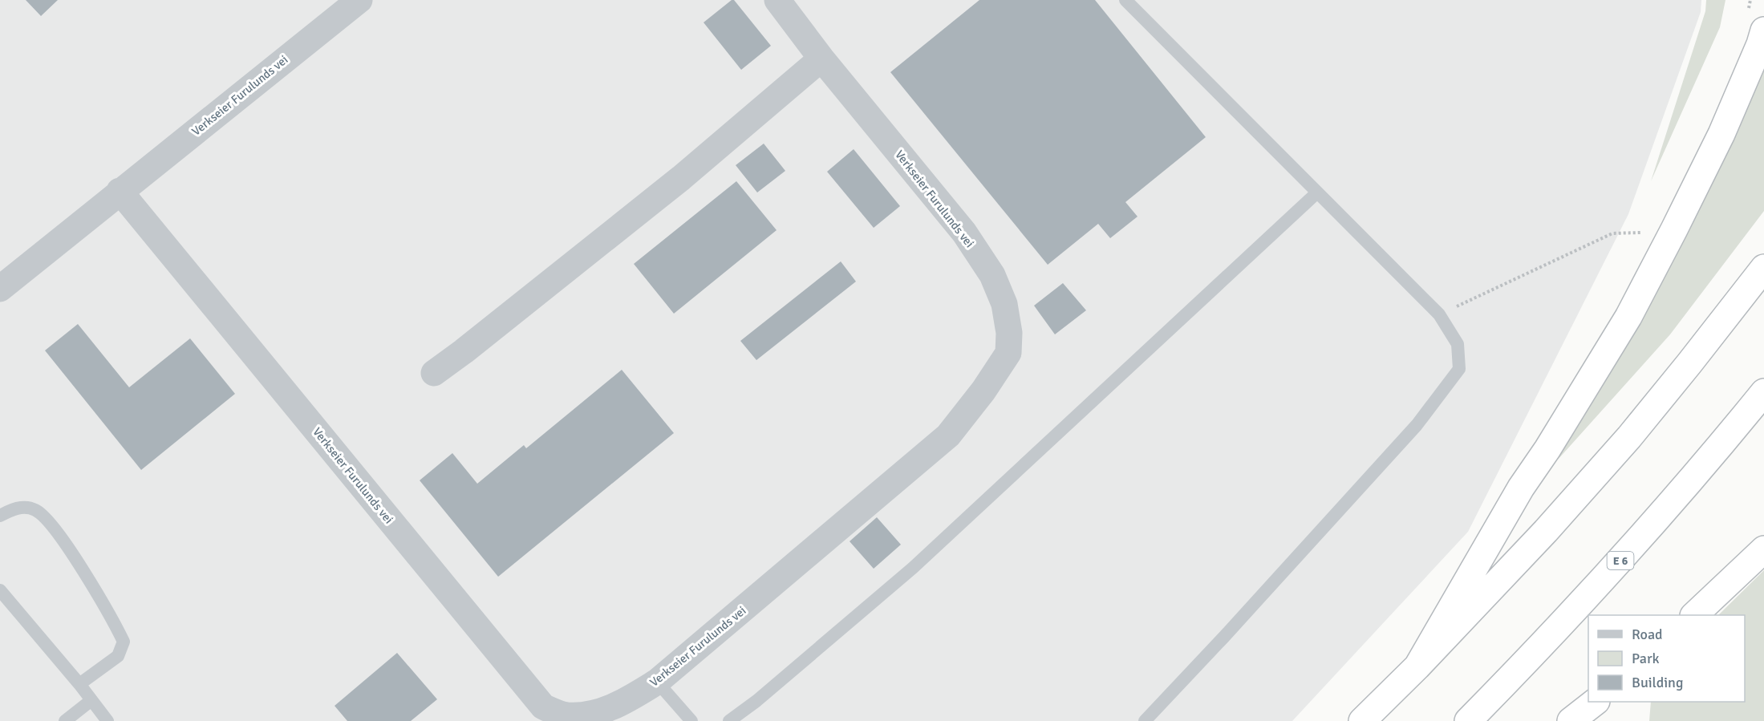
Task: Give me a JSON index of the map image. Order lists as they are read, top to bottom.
{
  "streets": {
    "highway": ["E 6"],
    "street": ["Verkseier Furulunds vei"]
  },
  "legend": ["Road", "Park", "Building"]
}
